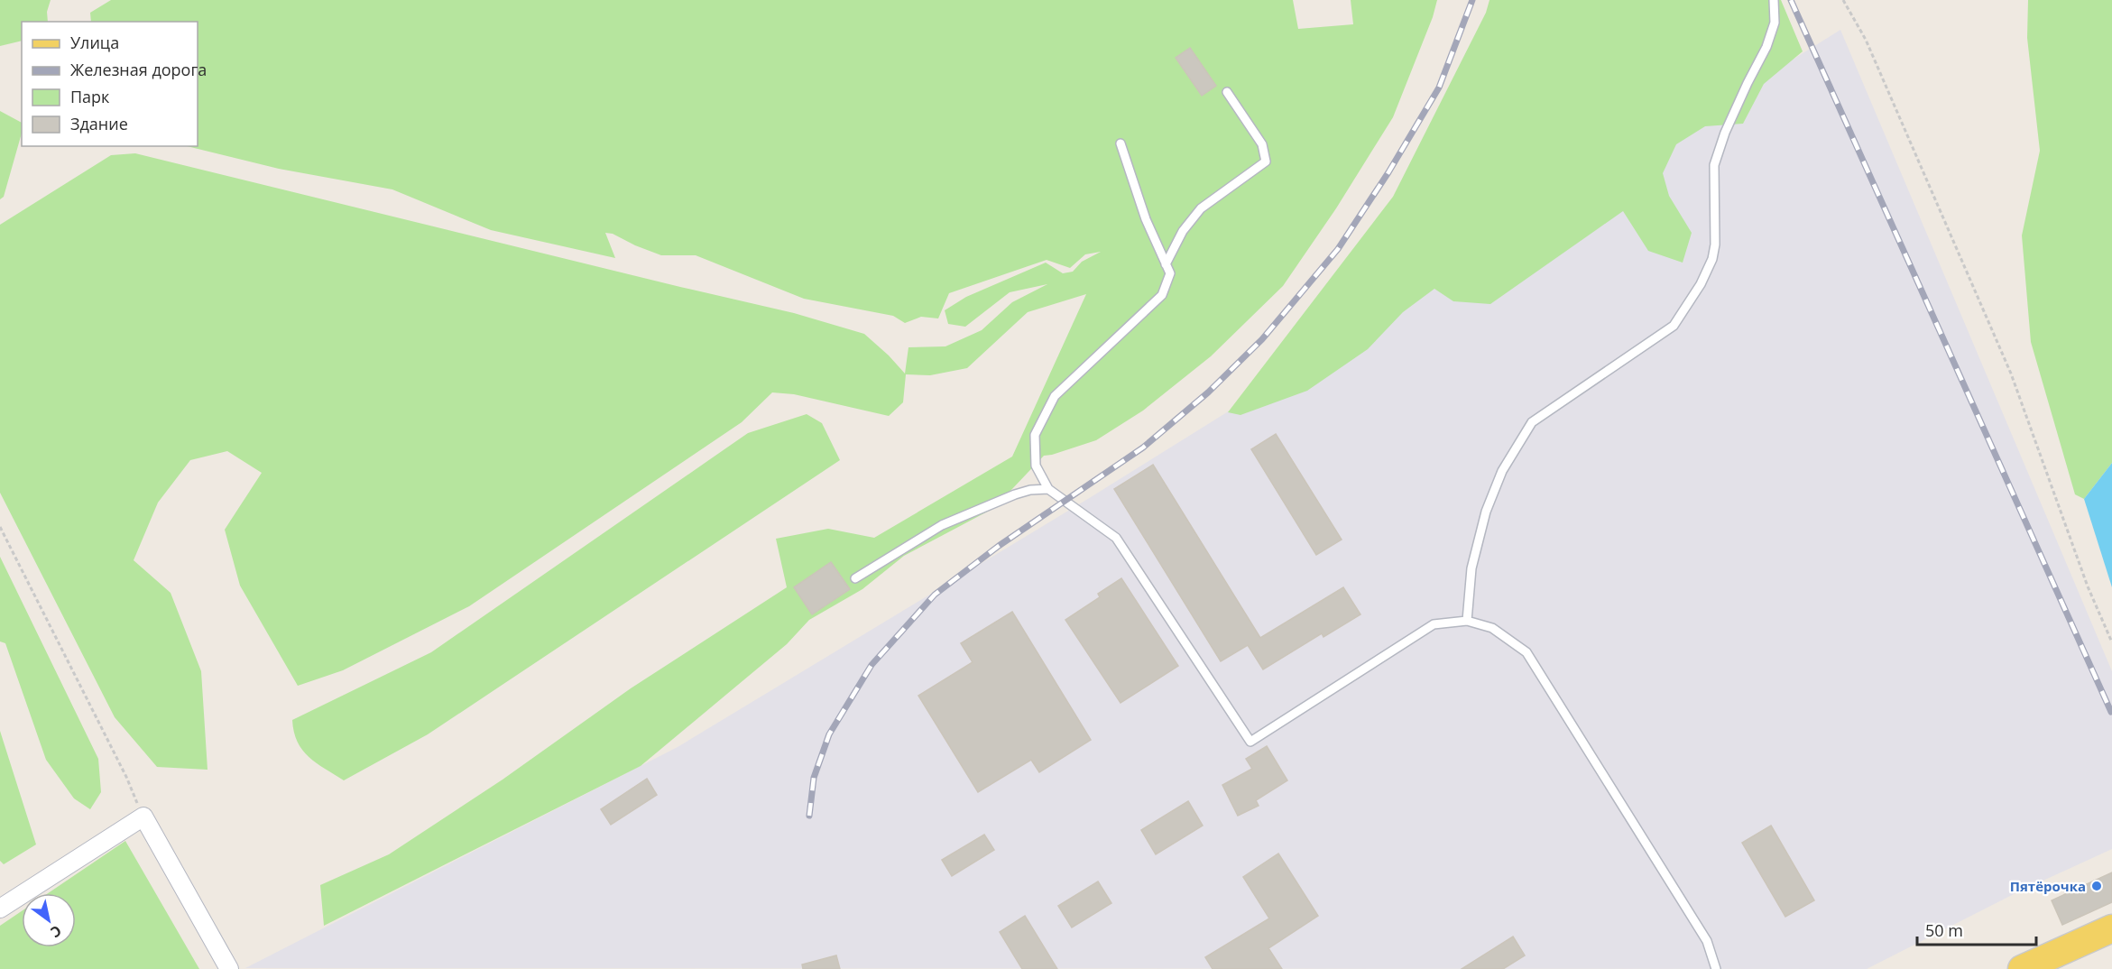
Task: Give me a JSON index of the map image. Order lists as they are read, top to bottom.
{
  "places": ["Пятёрочка"],
  "legend": [
    "Улица",
    "Железная дорога",
    "Парк",
    "Здание"
  ],
  "scale_bar": "50 m",
  "north": "bottom right"
}
